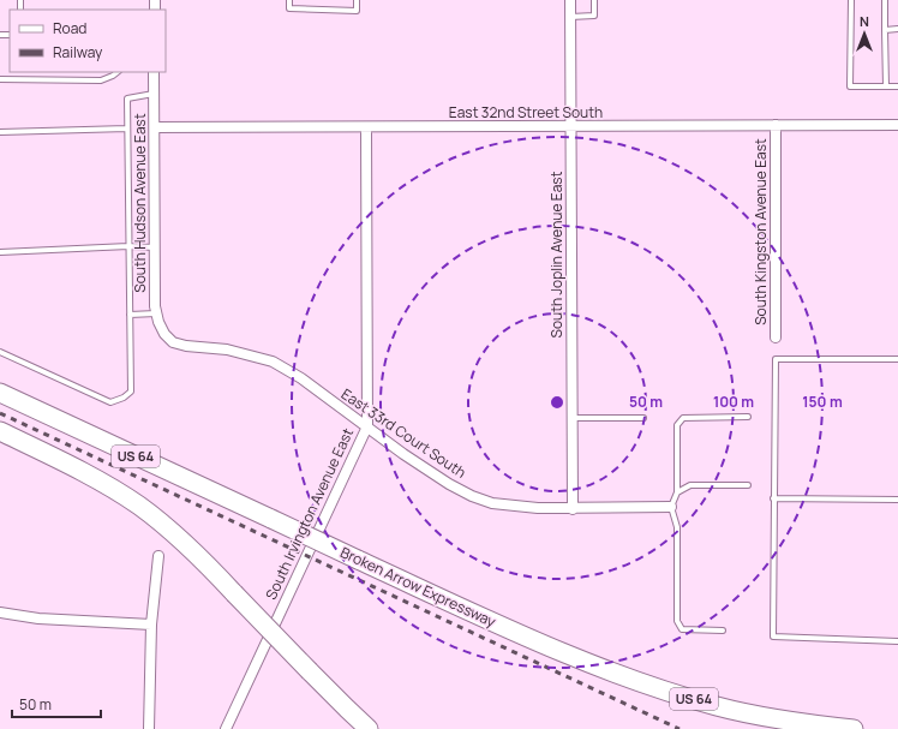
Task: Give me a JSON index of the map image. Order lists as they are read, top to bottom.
{
  "streets": {
    "highway": ["US 64", "Broken Arrow Expressway"],
    "street": [
      "East 32nd Street South",
      "South Hudson Avenue East",
      "South Kingston Avenue East",
      "South Joplin Avenue East",
      "East 33rd Court South",
      "South Irvington Avenue East"
    ]
  },
  "crossings": [
    ["East 32nd Street South", "South Hudson Avenue East"],
    ["East 32nd Street South", "South Kingston Avenue East"],
    ["East 32nd Street South", "South Joplin Avenue East"],
    ["East 32nd Street South", "South Irvington Avenue East"],
    ["South Hudson Avenue East", "East 33rd Court South"],
    ["South Joplin Avenue East", "East 33rd Court South"],
    ["East 33rd Court South", "South Irvington Avenue East"]
  ],
  "legend": ["Road", "Railway"],
  "scale_bar": "50 m",
  "north": "top",
  "rings": ["50 m", "100 m", "150 m"]
}
